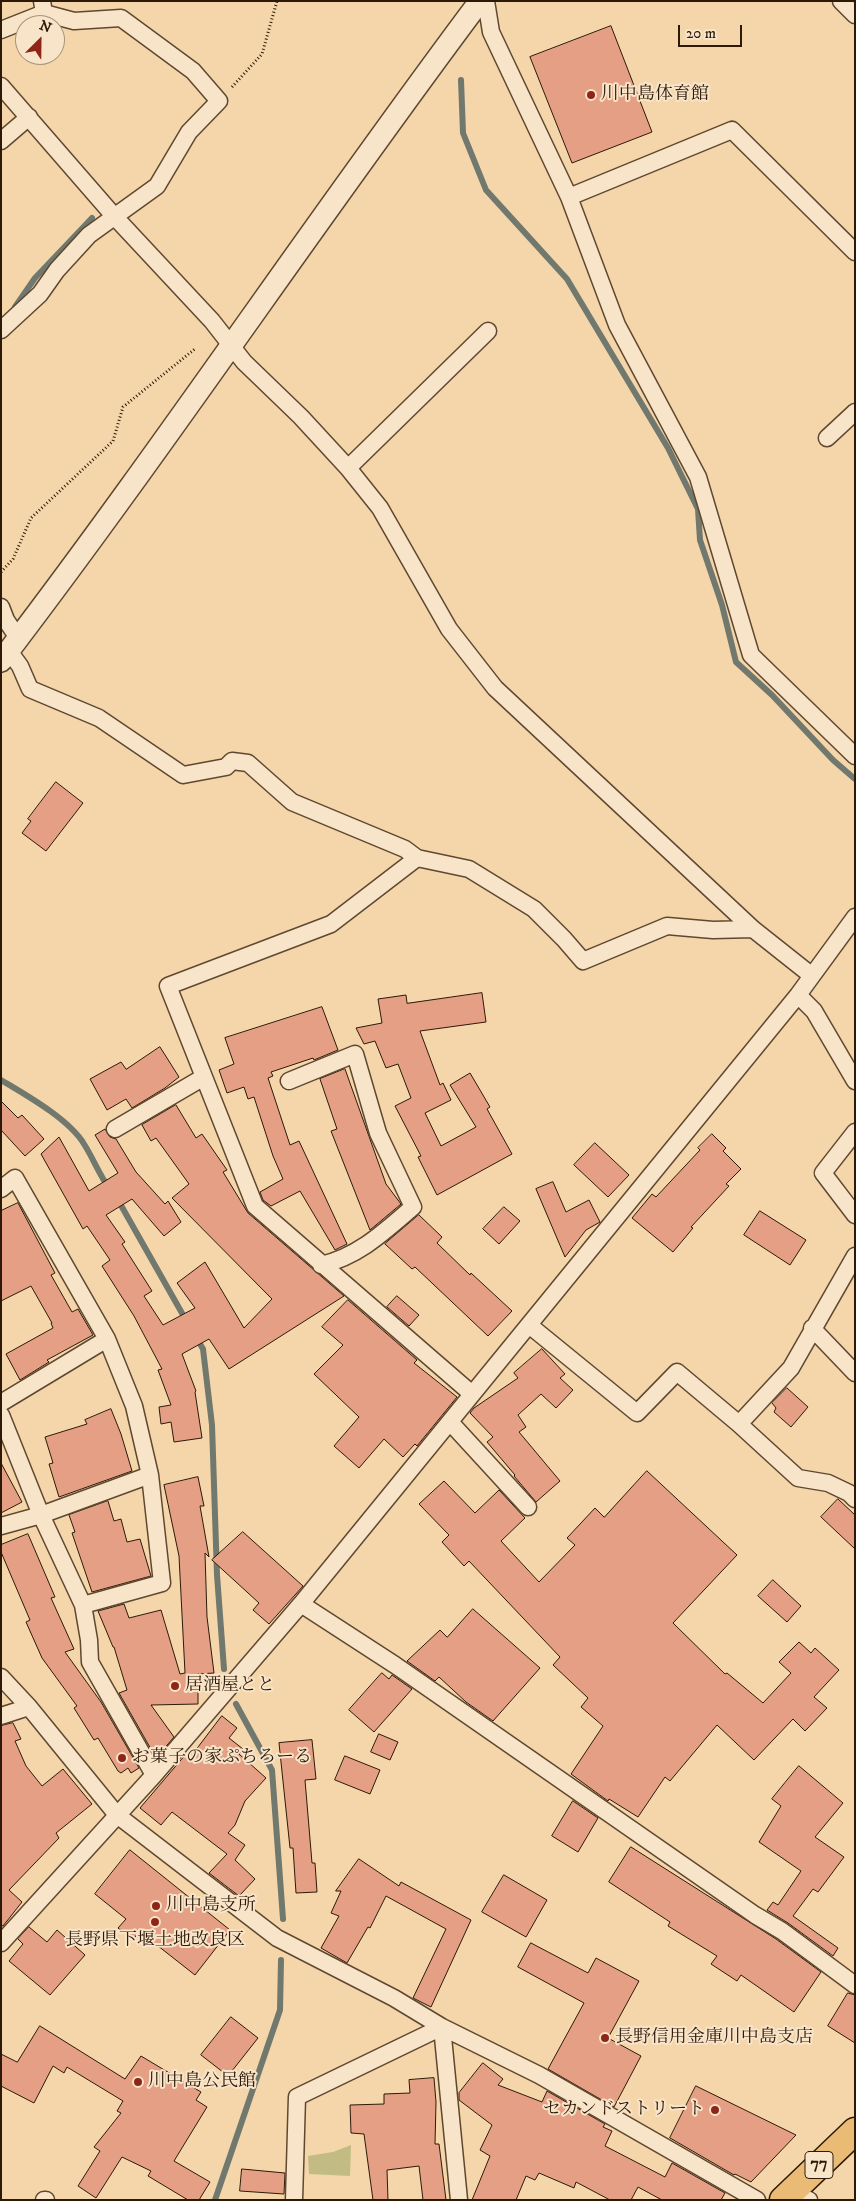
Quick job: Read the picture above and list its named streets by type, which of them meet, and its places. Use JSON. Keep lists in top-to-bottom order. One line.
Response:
{"streets":{"main road":["77"]},"places":["川中島体育館","居酒屋とと","お菓子の家ぷちろーる","川中島支所","長野県下堰土地改良区","長野信用金庫川中島支店","川中島公民館","セカンドストリート"],"scale_bar":"20 m","north":"top right"}
